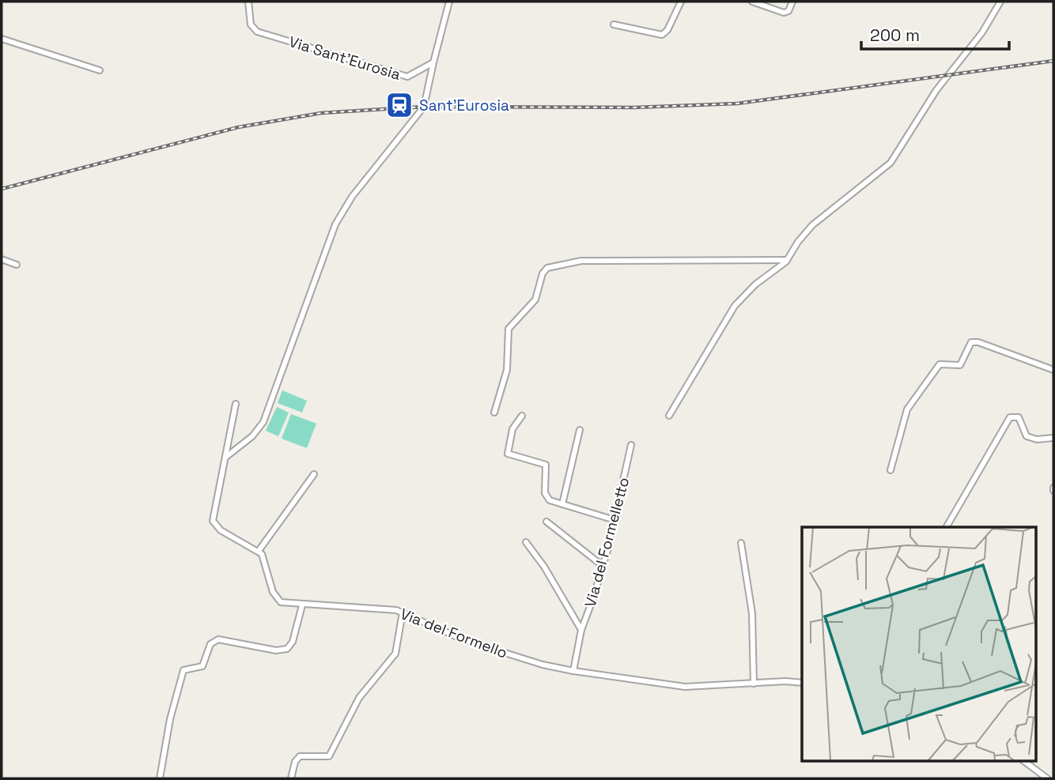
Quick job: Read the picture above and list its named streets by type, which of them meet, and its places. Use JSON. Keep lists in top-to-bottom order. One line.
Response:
{"streets":{"street":["Via Sant'Eurosia","Via del Formelletto","Via del Formello"]},"crossings":[["Via del Formelletto","Via del Formello"]],"places":{"station":["Sant'Eurosia"]},"scale_bar":"200 m"}
